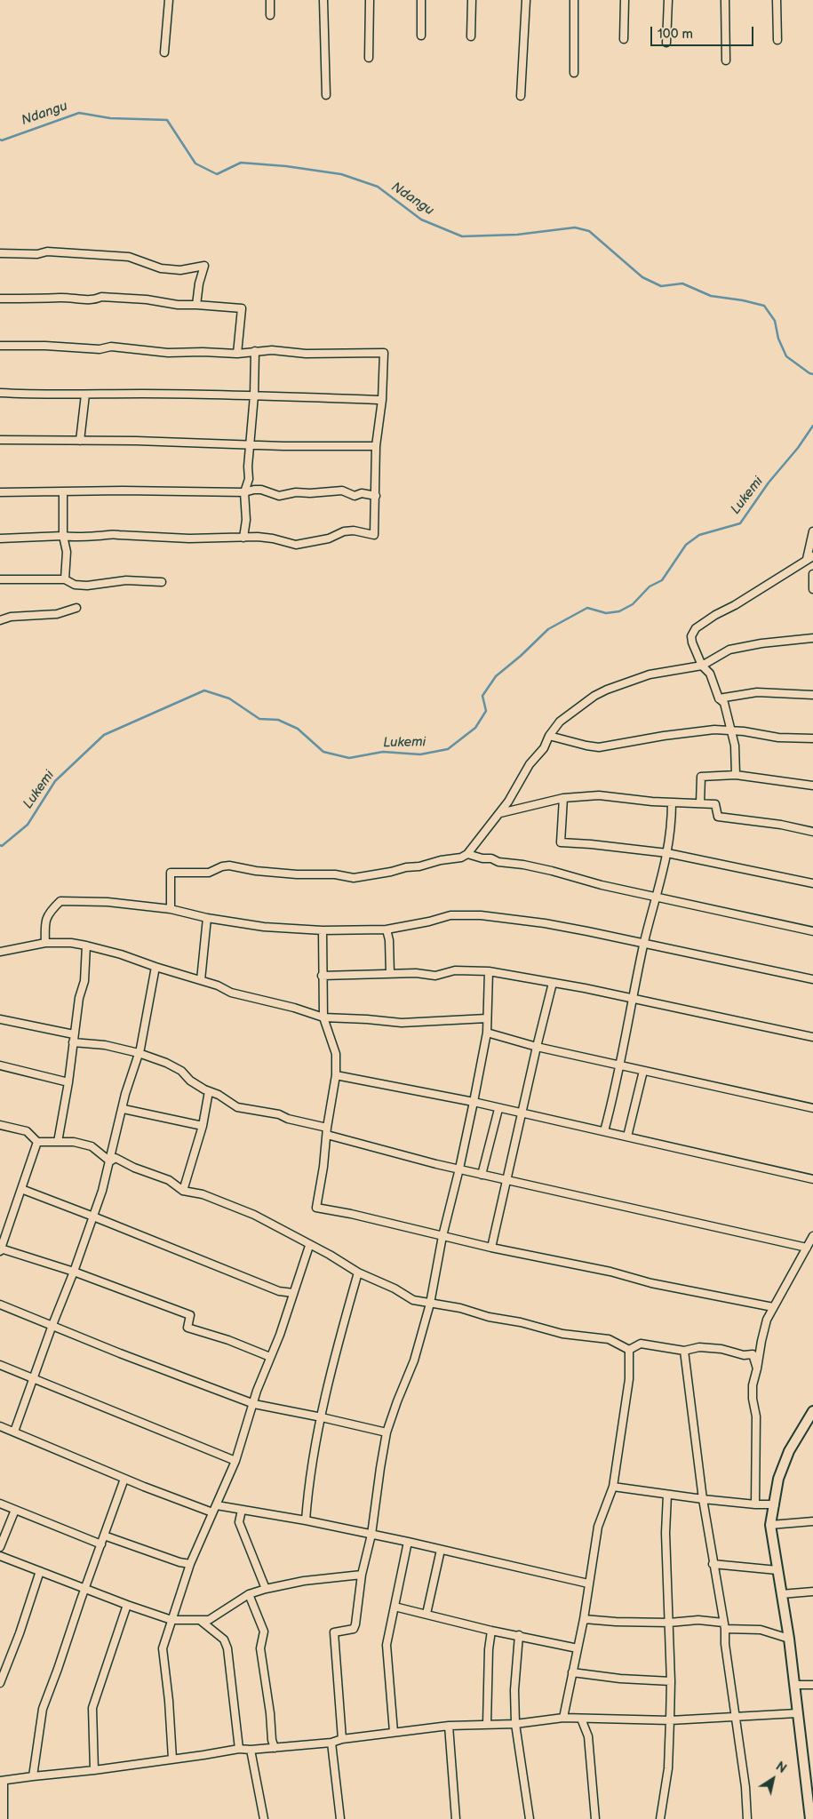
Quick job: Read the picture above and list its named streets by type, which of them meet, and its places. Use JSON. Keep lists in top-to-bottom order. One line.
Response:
{"water":["Ndangu","Lukemi"],"scale_bar":"100 m","north":"top right"}
